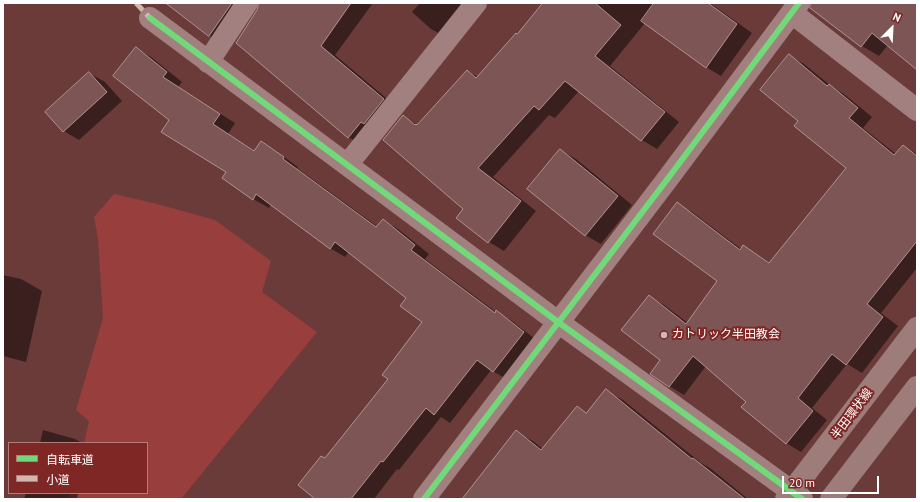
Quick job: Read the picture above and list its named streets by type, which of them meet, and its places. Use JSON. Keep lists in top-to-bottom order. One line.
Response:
{"streets":{"main road":["半田環状線"]},"places":["カトリック半田教会"],"legend":["自転車道","小道"],"scale_bar":"20 m","north":"top right"}
